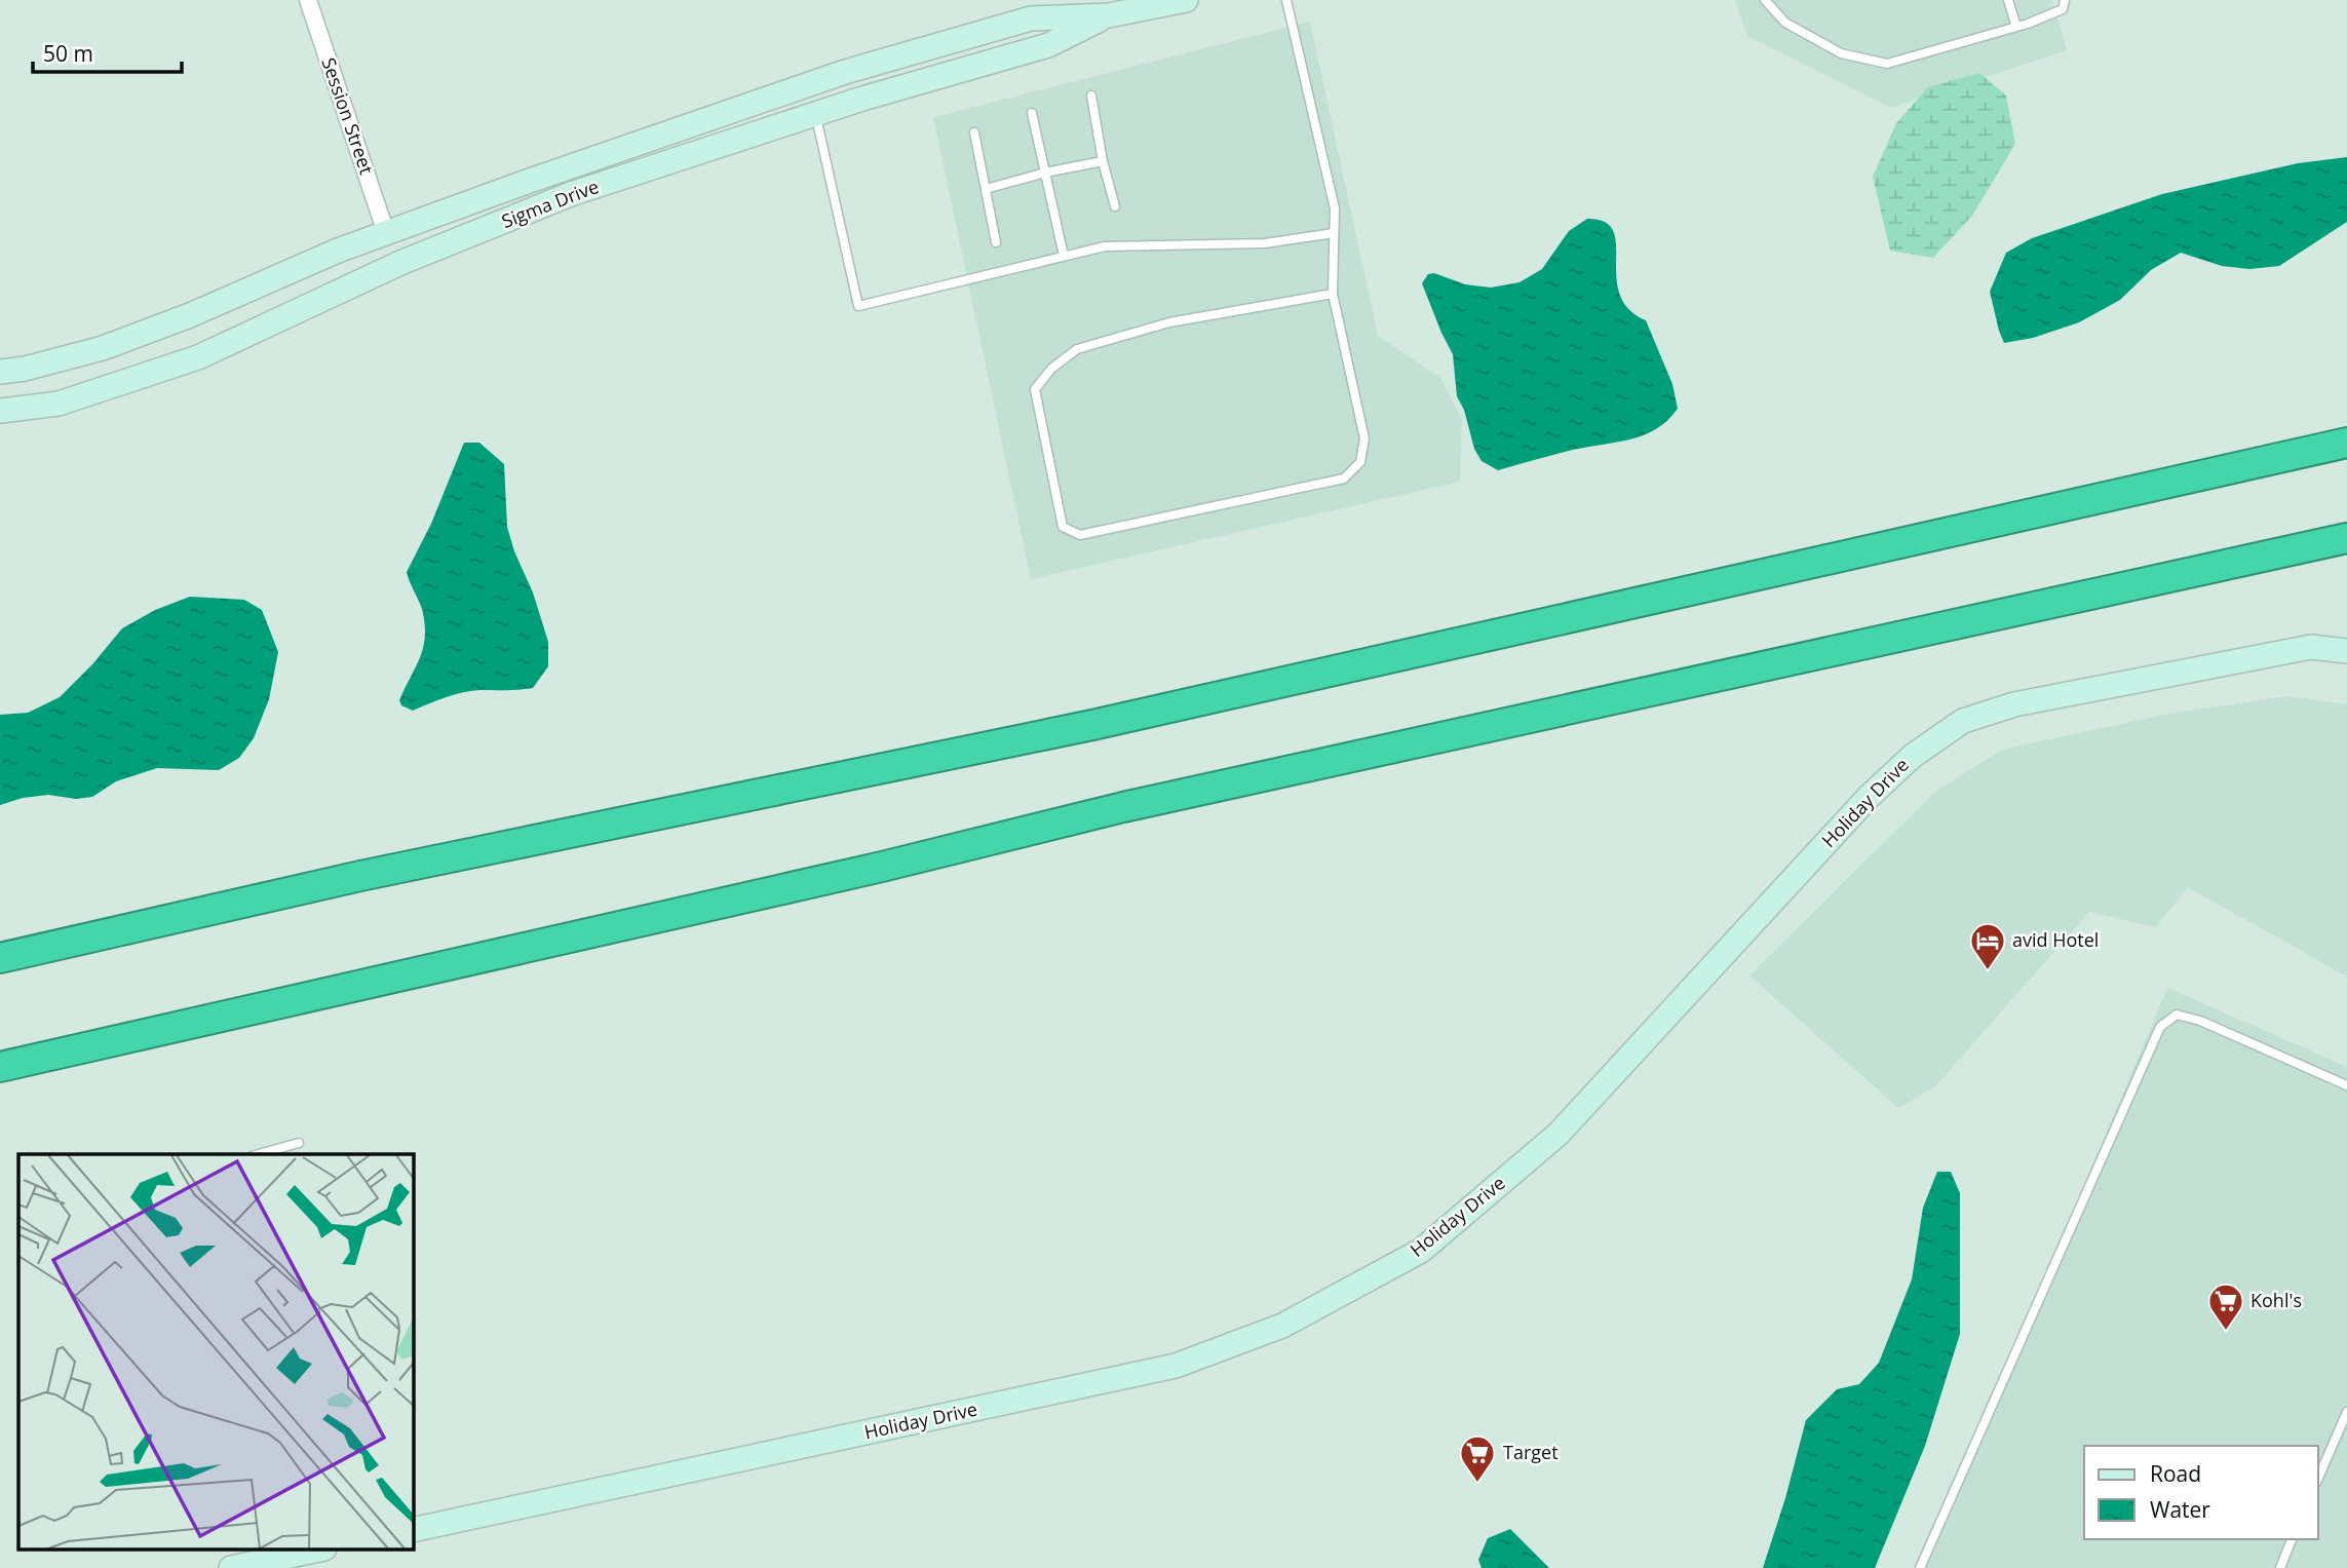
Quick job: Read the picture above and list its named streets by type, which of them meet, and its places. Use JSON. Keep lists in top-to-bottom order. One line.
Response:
{"streets":{"street":["Session Street","Sigma Drive","Holiday Drive"]},"crossings":[["Session Street","Sigma Drive"]],"places":{"hotel":["avid Hotel"],"supermarket":["Kohl's","Target"]},"legend":["Road","Water"],"scale_bar":"50 m"}
